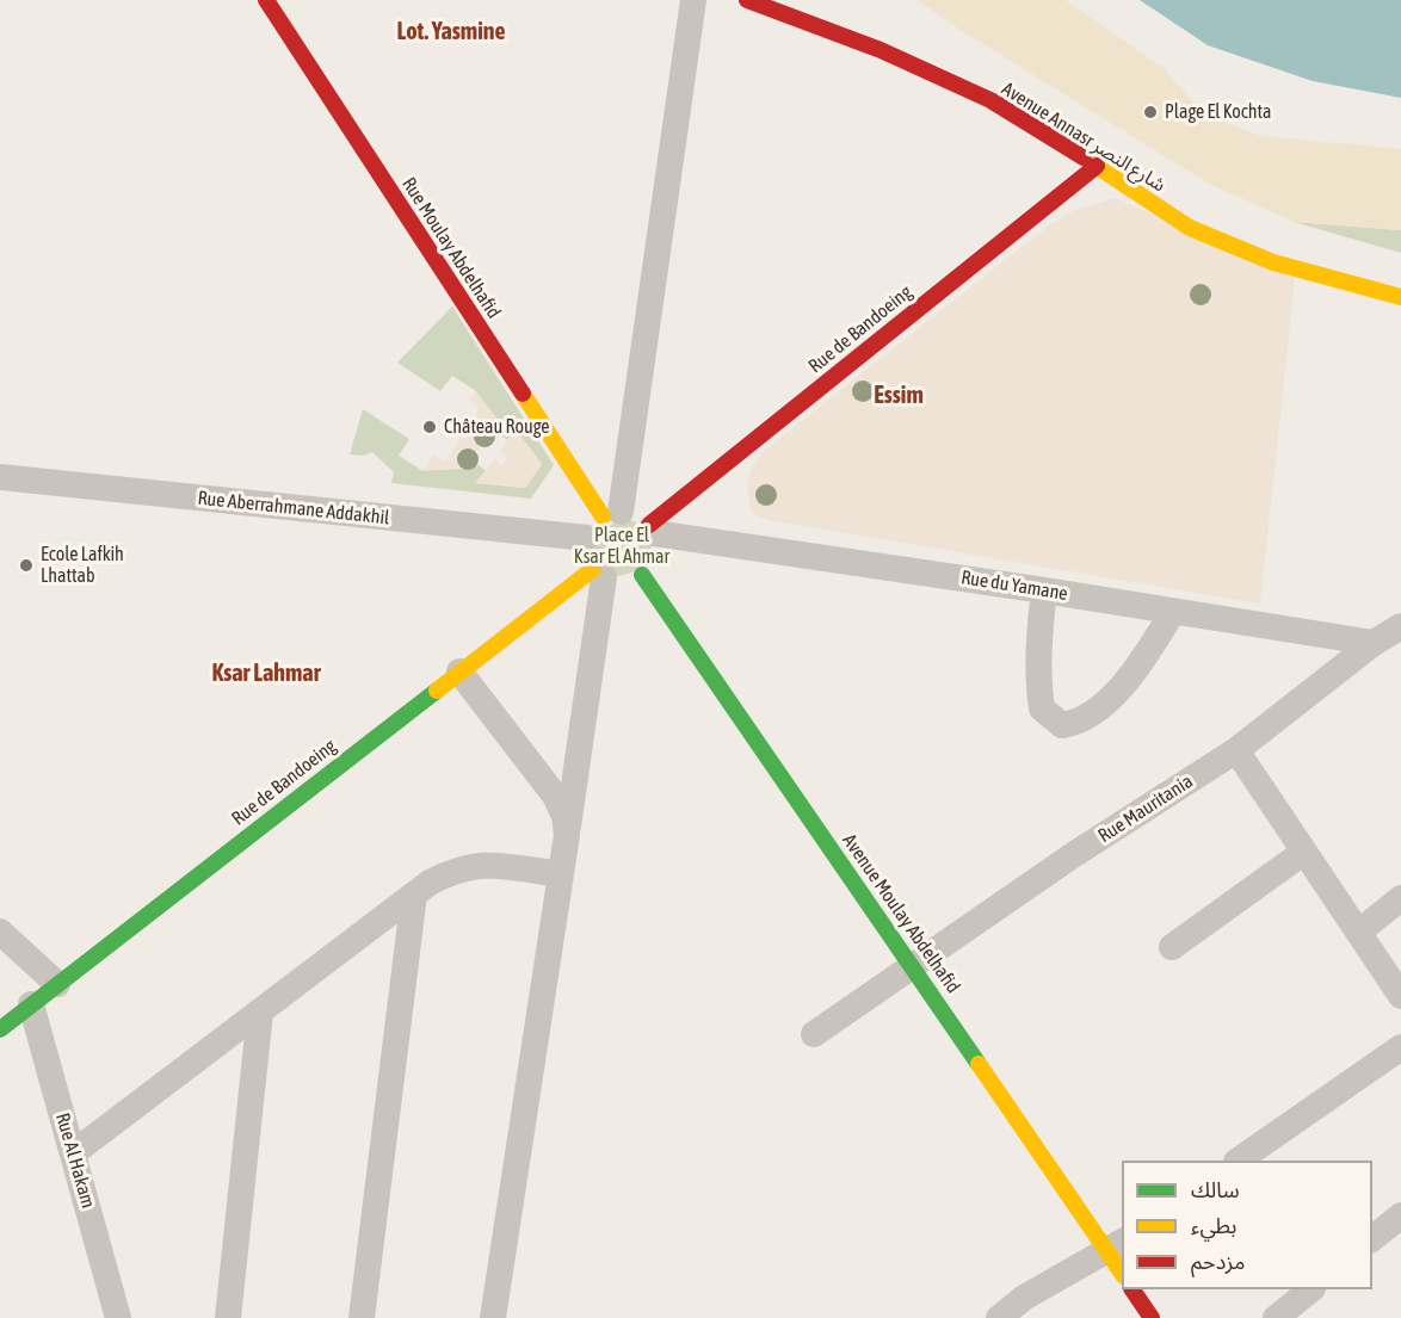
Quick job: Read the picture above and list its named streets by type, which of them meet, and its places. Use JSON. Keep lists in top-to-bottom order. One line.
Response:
{"streets":{"street":["Avenue Annasr شارع النصر","Rue Moulay Abdelhafid","Rue de Bandoeing","Rue Aberrahmane Addakhil","Rue du Yamane","Rue Mauritania","Avenue Moulay Abdelhafid","Rue Al Hakam"]},"crossings":[["Avenue Annasr شارع النصر","Rue de Bandoeing"],["Rue Moulay Abdelhafid","Rue Aberrahmane Addakhil"],["Rue de Bandoeing","Rue du Yamane"],["Rue de Bandoeing","Avenue Moulay Abdelhafid"],["Rue de Bandoeing","Rue Al Hakam"],["Rue du Yamane","Rue Mauritania"],["Rue du Yamane","Avenue Moulay Abdelhafid"],["Rue Mauritania","Avenue Moulay Abdelhafid"]],"districts":["Lot. Yasmine","Essim","Ksar Lahmar"],"parks":["Place El Ksar El Ahmar"],"places":["Plage El Kochta","Château Rouge","Ecole Lafkih Lhattab"],"legend":["سالك","بطيء","مزدحم"]}
